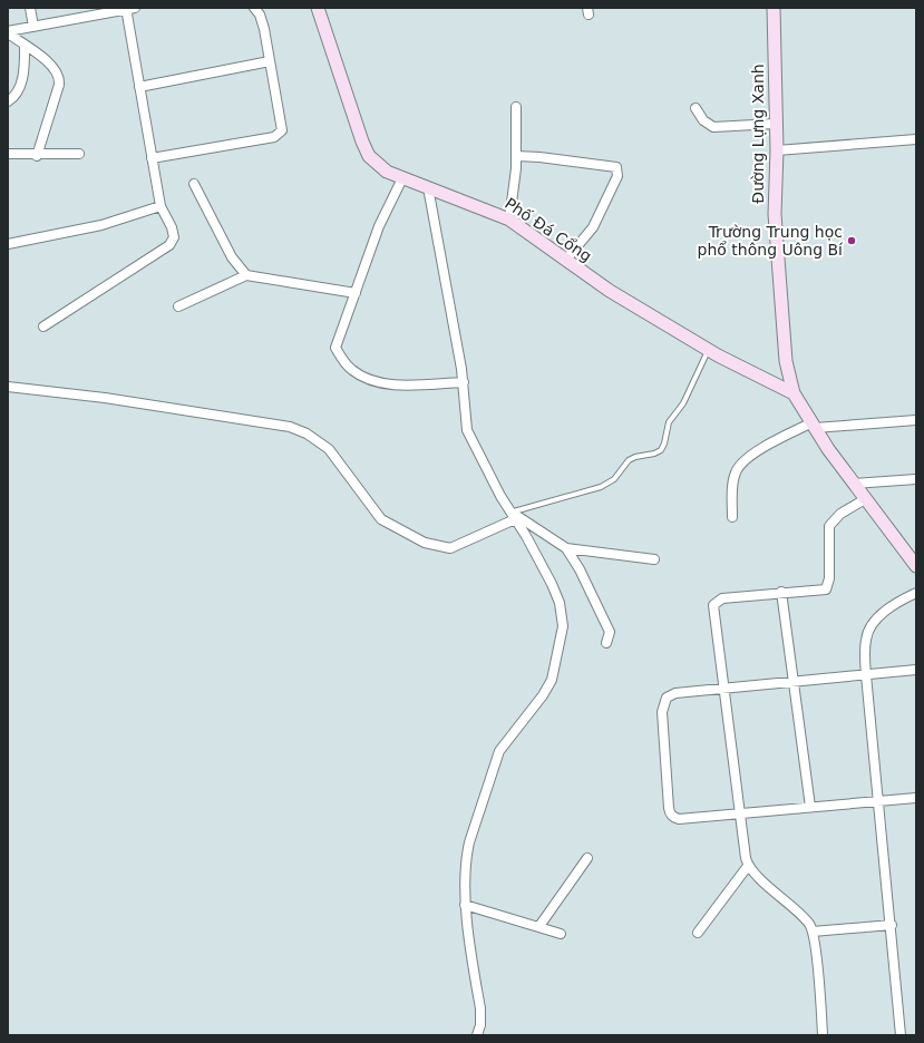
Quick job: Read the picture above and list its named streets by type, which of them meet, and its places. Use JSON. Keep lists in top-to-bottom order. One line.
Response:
{"streets":{"street":["Đường Lựng Xanh","Phố Đá Cổng"]},"crossings":[["Đường Lựng Xanh","Phố Đá Cổng"]],"places":["Trường Trung học phổ thông Uông Bí"]}
